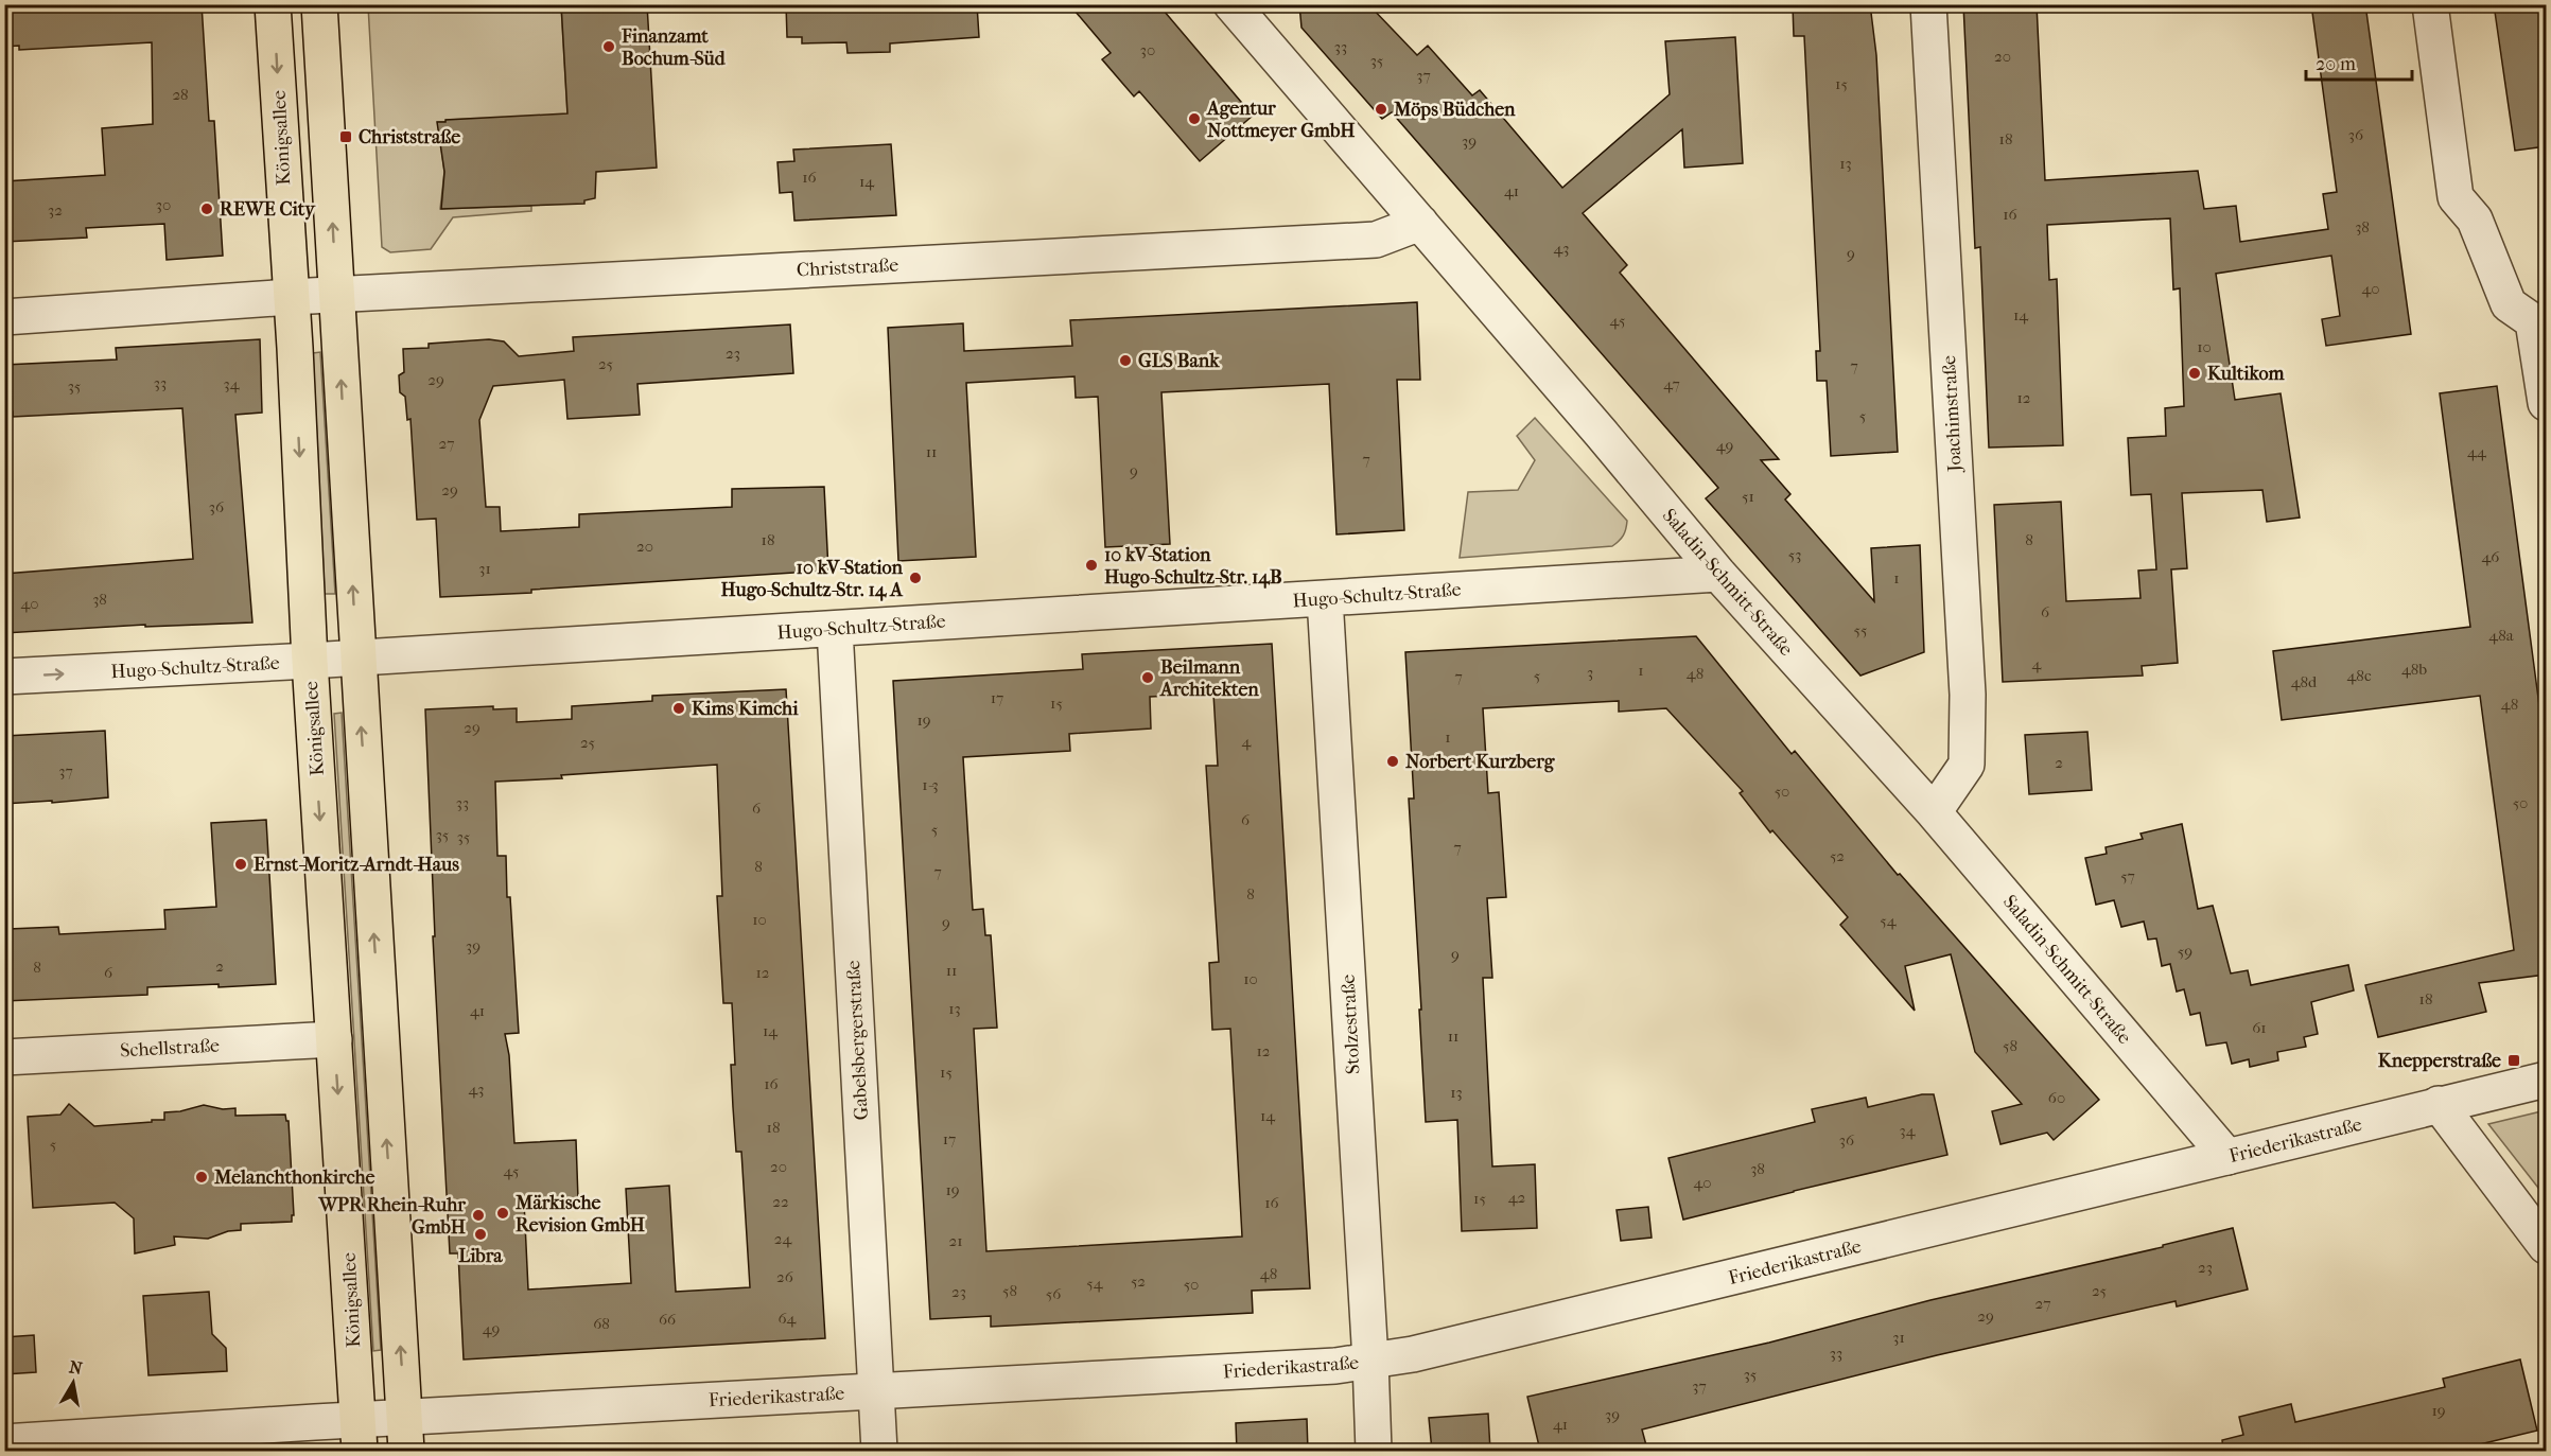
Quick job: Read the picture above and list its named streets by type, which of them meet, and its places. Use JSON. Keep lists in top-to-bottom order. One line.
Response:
{"streets":{"main road":["Königsallee"],"street":["Christstraße","Joachimstraße","Saladin-Schmitt-Straße","Hugo-Schultz-Straße","Stolzestraße","Gabelsbergerstraße","Schellstraße","Friederikastraße"]},"crossings":[["Königsallee","Christstraße"],["Königsallee","Hugo-Schultz-Straße"],["Königsallee","Schellstraße"],["Königsallee","Friederikastraße"],["Christstraße","Saladin-Schmitt-Straße"],["Joachimstraße","Saladin-Schmitt-Straße"],["Saladin-Schmitt-Straße","Hugo-Schultz-Straße"],["Saladin-Schmitt-Straße","Friederikastraße"],["Hugo-Schultz-Straße","Stolzestraße"],["Hugo-Schultz-Straße","Gabelsbergerstraße"],["Stolzestraße","Friederikastraße"],["Gabelsbergerstraße","Friederikastraße"]],"places":{"other":["Finanzamt Bochum-Süd","Möps Büdchen","Agentur Nottmeyer GmbH","REWE City","GLS Bank","Kultikom","10 kV-Station Hugo-Schultz-Str. 14B","10 kV-Station Hugo-Schultz-Str. 14 A","Beilmann Architekten","Kims Kimchi","Norbert Kurzberg","Ernst-Moritz-Arndt-Haus","Melanchthonkirche","Märkische Revision GmbH","WPR Rhein-Ruhr GmbH","Libra"],"transit":["Christstraße","Knepperstraße"]},"house_numbers":["33","30","20","35","37","15","28","36","18","39","13","16","14","41","30","32","16","38","43","9","40","14","45","10","23","25","7","29","33","34","47","35","12","5","27","49","11","44","7","9","29","51","36","18","8","20","53","46","31","1","38","40","6","55","48a","4","48b","1","3","48","5","48c","7","48d","17","15","48","19","29","1","4","25","2","37","1-3","50","33","50","6","6","5","35","35","7","52","8","7","57","8","10","54","9","39","59","9","2","8","11","6","12","10","18","13","41","61","14","11","58","12","15","16","43","13","60","14","18","34","17","36","5","20","38","45","40","19","42","15","22","16","24","21","23","48","26","52","54","50","58","25","23","56","27","29","64","66","68","49","31","33","35","37","19","39","41"],"scale_bar":"20 m","north":"top"}
